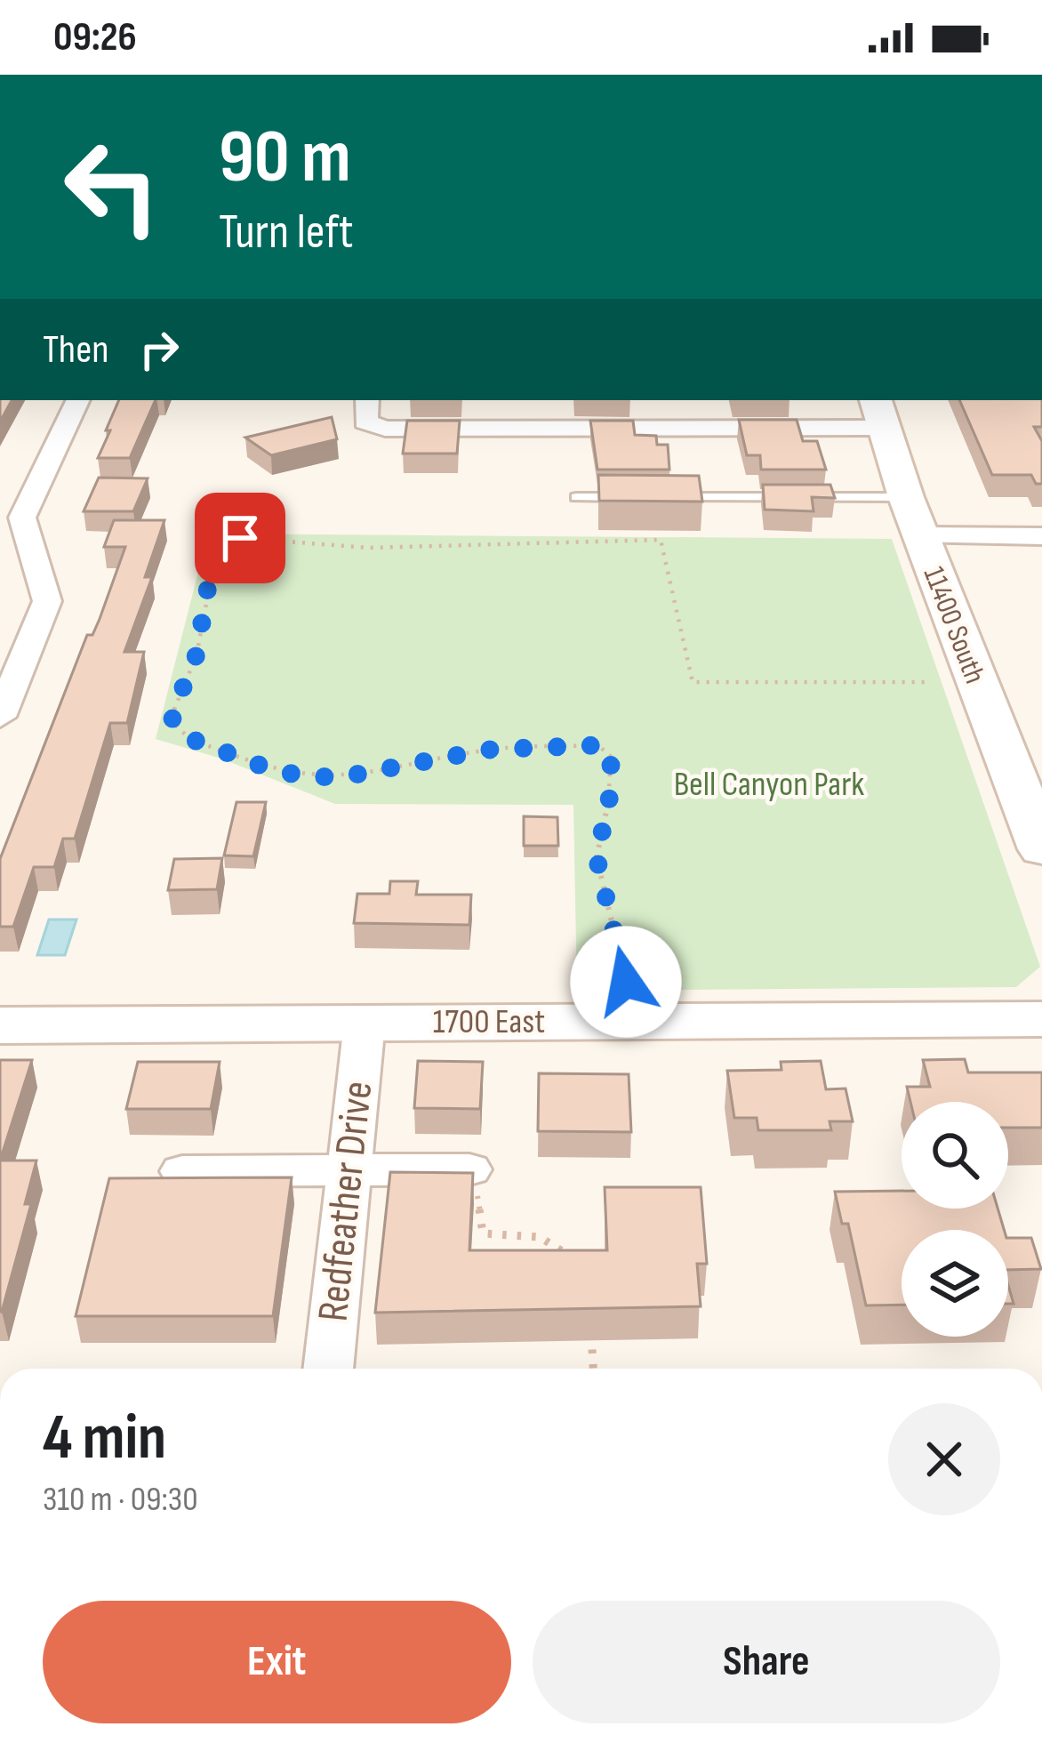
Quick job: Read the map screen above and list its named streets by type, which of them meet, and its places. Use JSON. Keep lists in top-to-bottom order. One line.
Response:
{"streets":{"street":["11400 South","1700 East","Redfeather Drive"]},"crossings":[["1700 East","Redfeather Drive"]],"parks":["Bell Canyon Park"],"page":{"status":"09:26","turn":["90 m","Turn left"],"then":"Then","heading":["4 min","310 m · 09:30"],"buttons":["Exit","Share"]}}
